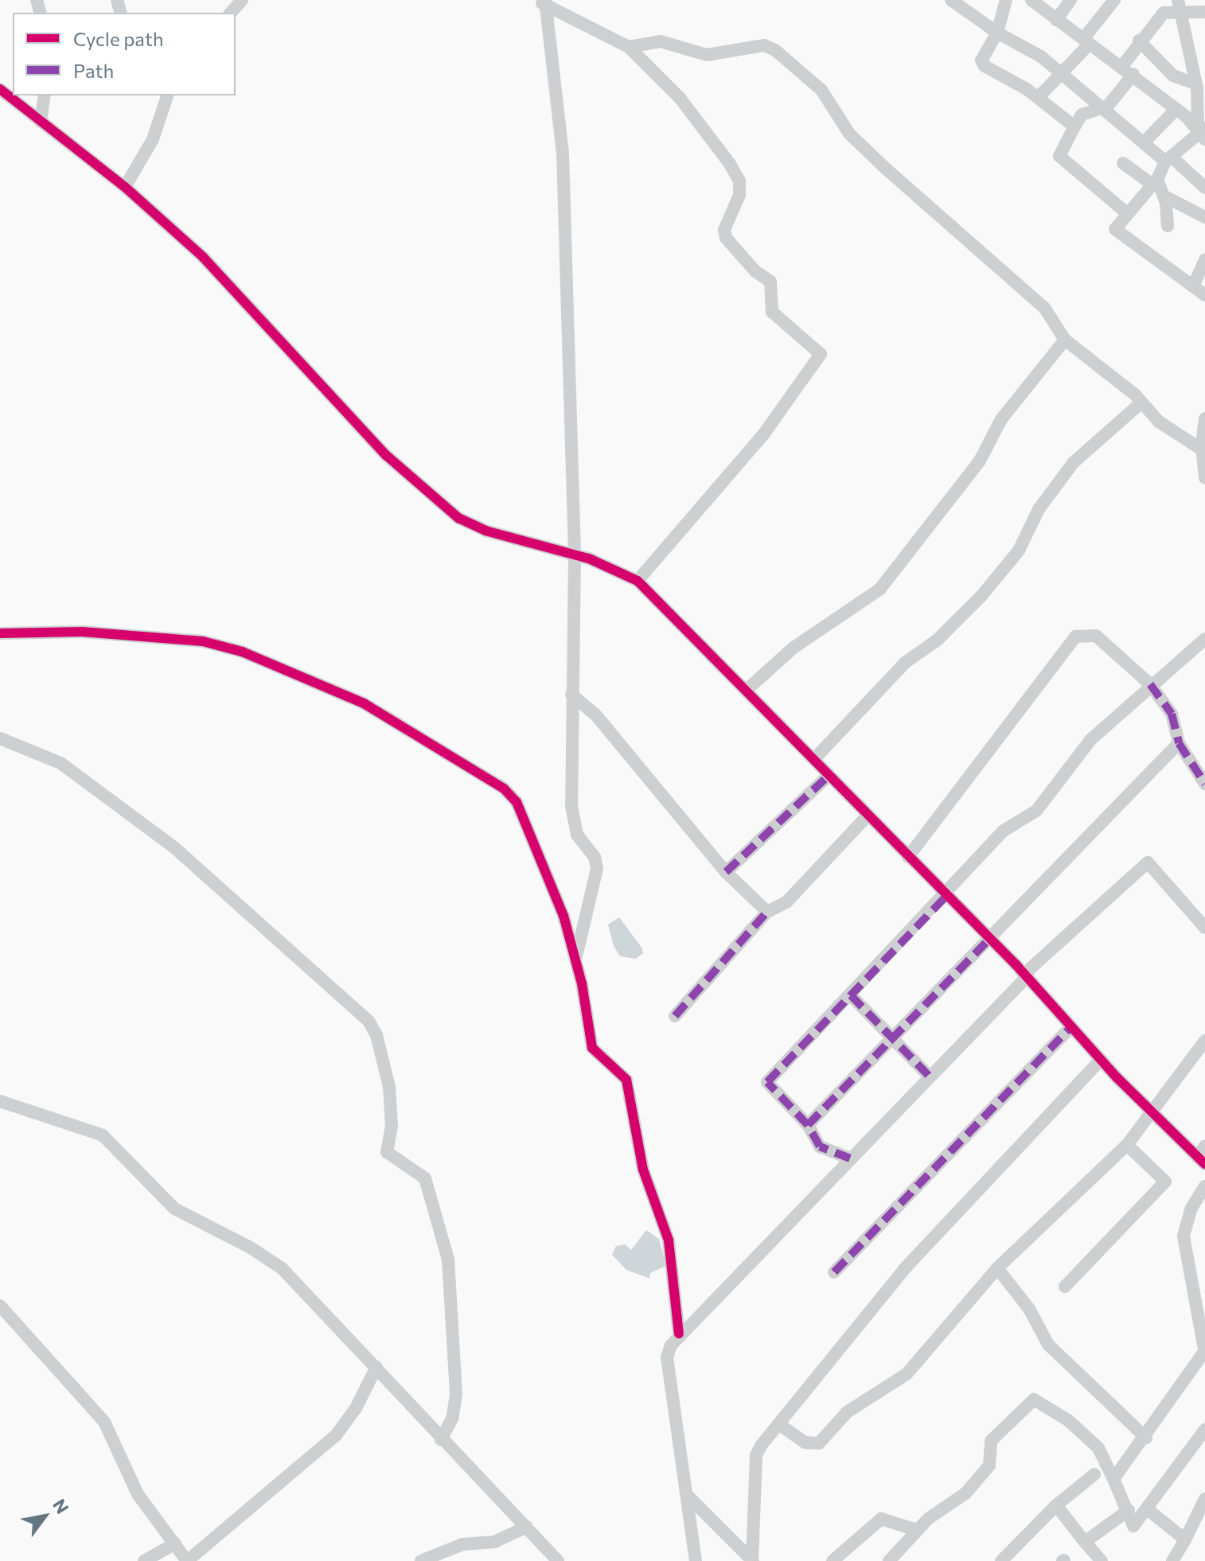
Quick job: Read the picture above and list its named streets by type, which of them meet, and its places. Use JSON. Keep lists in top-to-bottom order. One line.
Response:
{"legend":["Cycle path","Path"],"north":"top right"}
